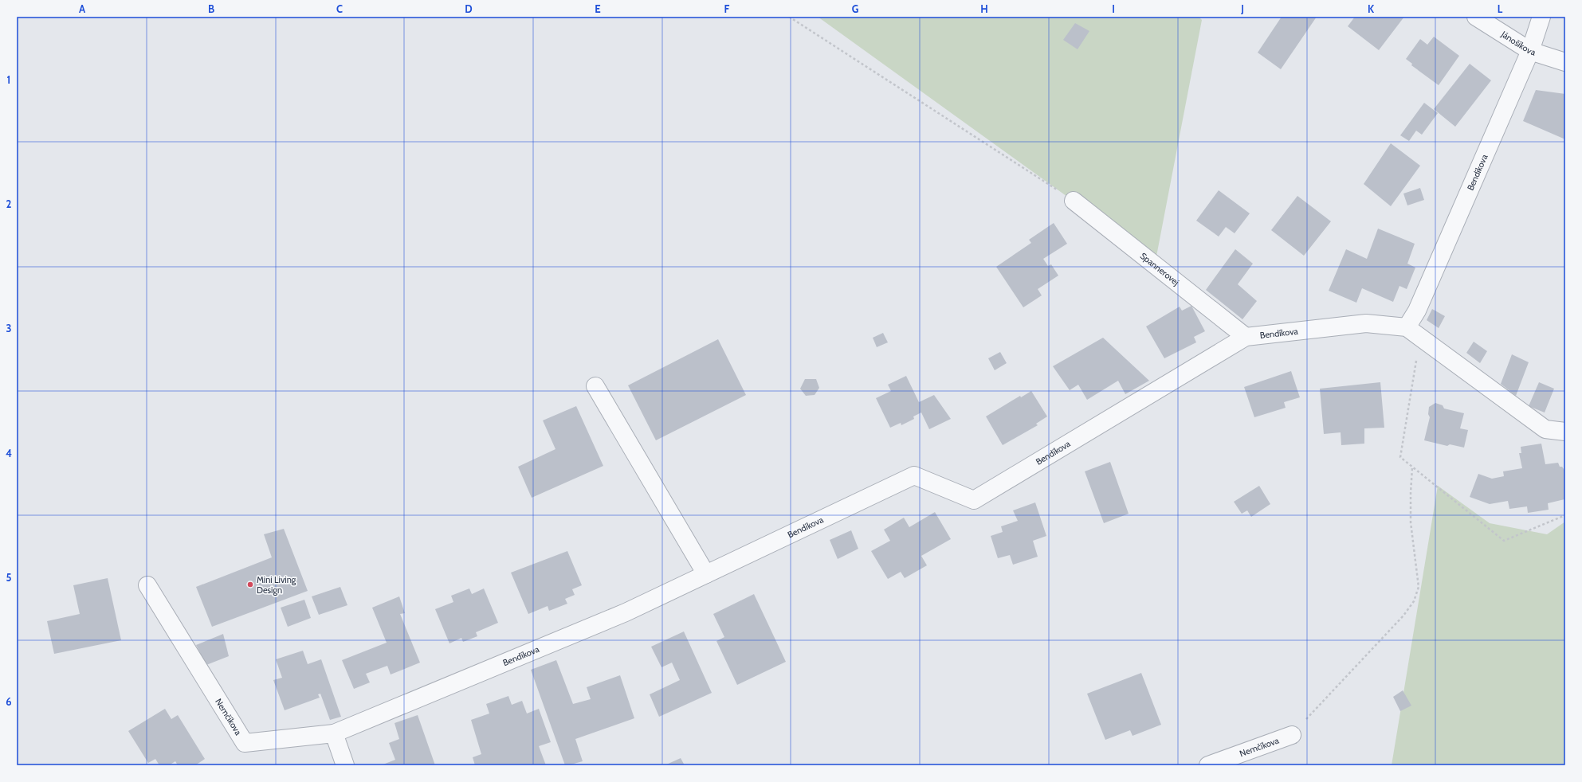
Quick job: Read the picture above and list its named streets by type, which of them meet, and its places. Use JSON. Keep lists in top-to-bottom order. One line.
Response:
{"streets":{"street":["Jánošíkova","Bendíkova","Spannerovej","Nemčíkova"]},"crossings":[["Jánošíkova","Bendíkova"],["Bendíkova","Spannerovej"],["Bendíkova","Nemčíkova"]],"places":["Mini Living Design"],"grid":{"columns":["A","B","C","D","E","F","G","H","I","J","K","L"],"rows":["1","2","3","4","5","6"]}}
